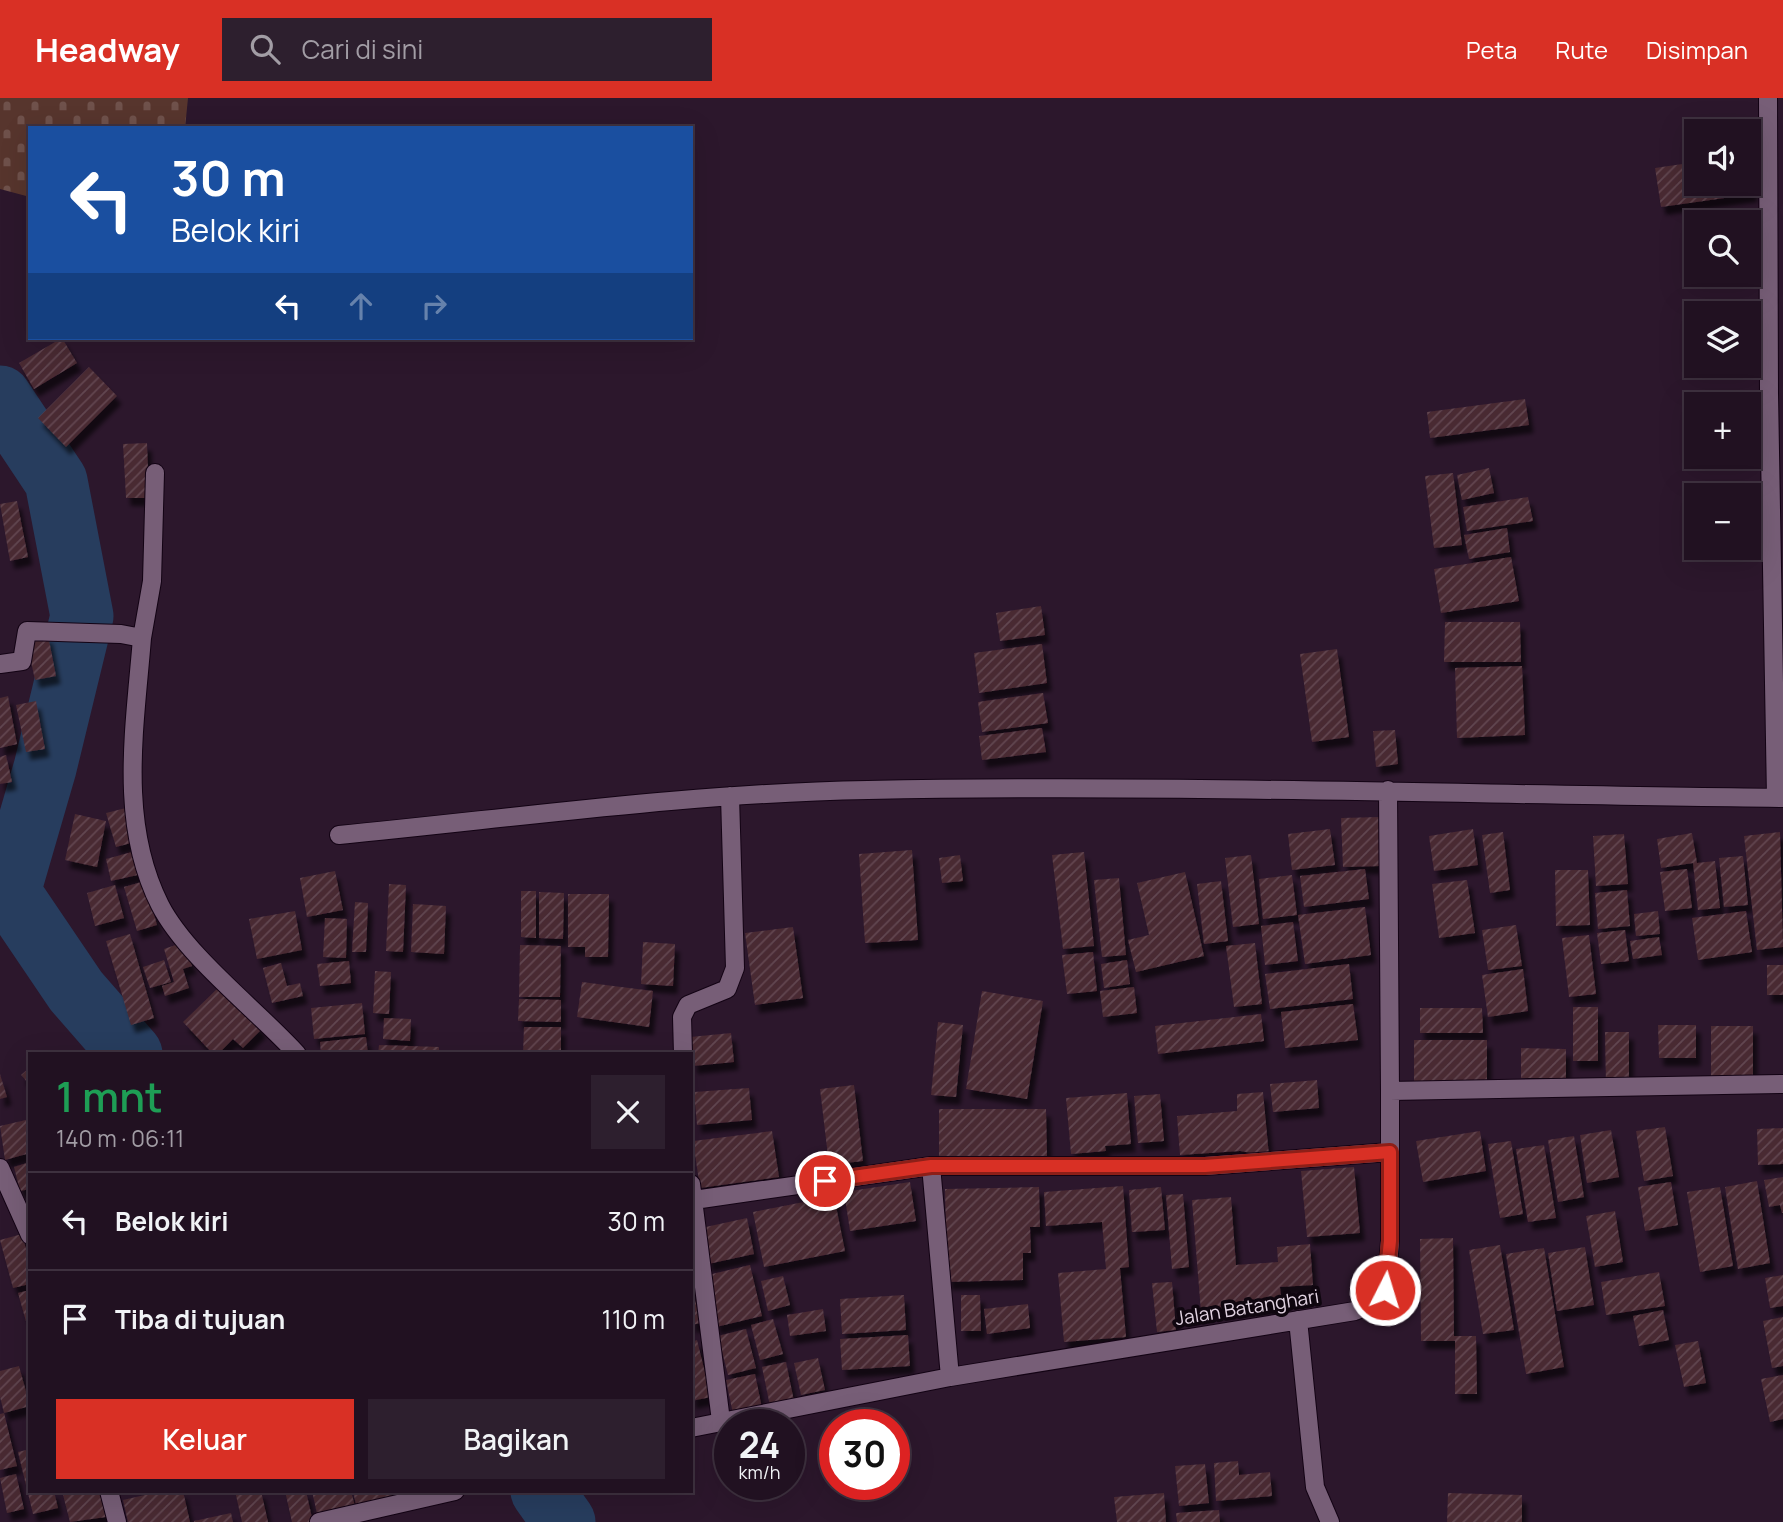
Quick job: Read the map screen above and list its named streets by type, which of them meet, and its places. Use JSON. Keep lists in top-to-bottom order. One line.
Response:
{"streets":{"street":["Jalan Batanghari"]},"page":{"header":"Headway","search":"Cari di sini","nav":["Peta","Rute","Disimpan"],"map_buttons":["+","−"],"turn":["30 m","Belok kiri"],"heading":["1 mnt","140 m · 06:11"],"list":[{"name":"Belok kiri","value":"30 m"},{"name":"Tiba di tujuan","value":"110 m"}],"buttons":["Keluar","Bagikan"],"speed":"24 km/h","limit":"30"}}
